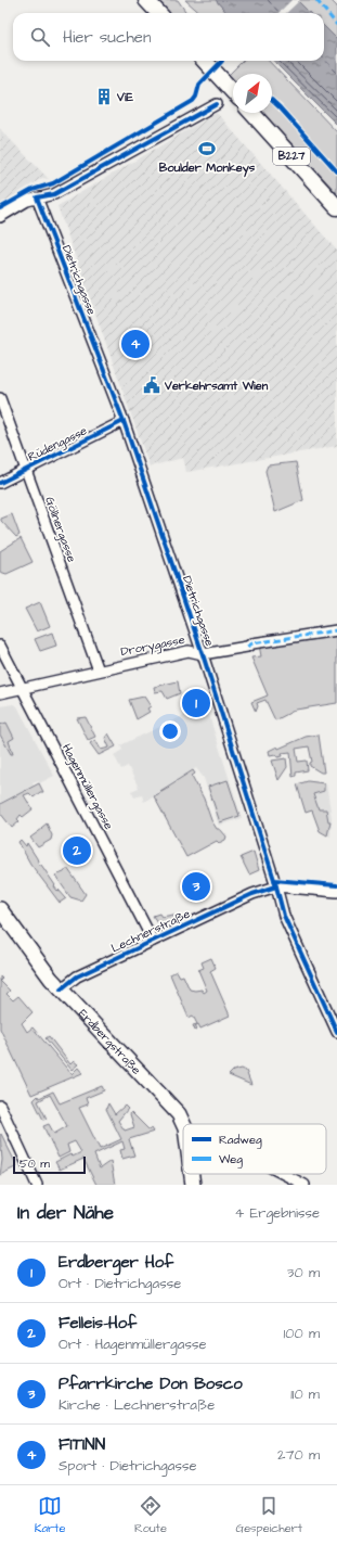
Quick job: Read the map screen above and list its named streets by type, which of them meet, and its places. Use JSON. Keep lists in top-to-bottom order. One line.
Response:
{"streets":{"main road":["B227"],"street":["Dietrichgasse","Rüdengasse","Göllnergasse","Drorygasse","Hagenmüllergasse","Lechnerstraße","Erdbergstraße"]},"crossings":[["Dietrichgasse","Rüdengasse"],["Dietrichgasse","Drorygasse"],["Dietrichgasse","Lechnerstraße"],["Rüdengasse","Göllnergasse"],["Göllnergasse","Drorygasse"],["Drorygasse","Hagenmüllergasse"],["Hagenmüllergasse","Lechnerstraße"],["Lechnerstraße","Erdbergstraße"]],"places":{"building":["ViE"],"sports":["Boulder Monkeys"],"public building":["Verkehrsamt Wien"]},"legend":["Radweg","Weg"],"scale_bar":"50 m","north":"top right","page":{"search":"Hier suchen","pins":["4","1","2","3"],"scale":"50 m","heading":["In der Nähe","4 Ergebnisse"],"list":[{"mark":"1","name":"Erdberger Hof","note":"Ort · Dietrichgasse","value":"30 m"},{"mark":"2","name":"Felleis-Hof","note":"Ort · Hagenmüllergasse","value":"100 m"},{"mark":"3","name":"Pfarrkirche Don Bosco","note":"Kirche · Lechnerstraße","value":"110 m"},{"mark":"4","name":"FITINN","note":"Sport · Dietrichgasse","value":"270 m"}],"nav":["Karte","Route","Gespeichert"]}}
